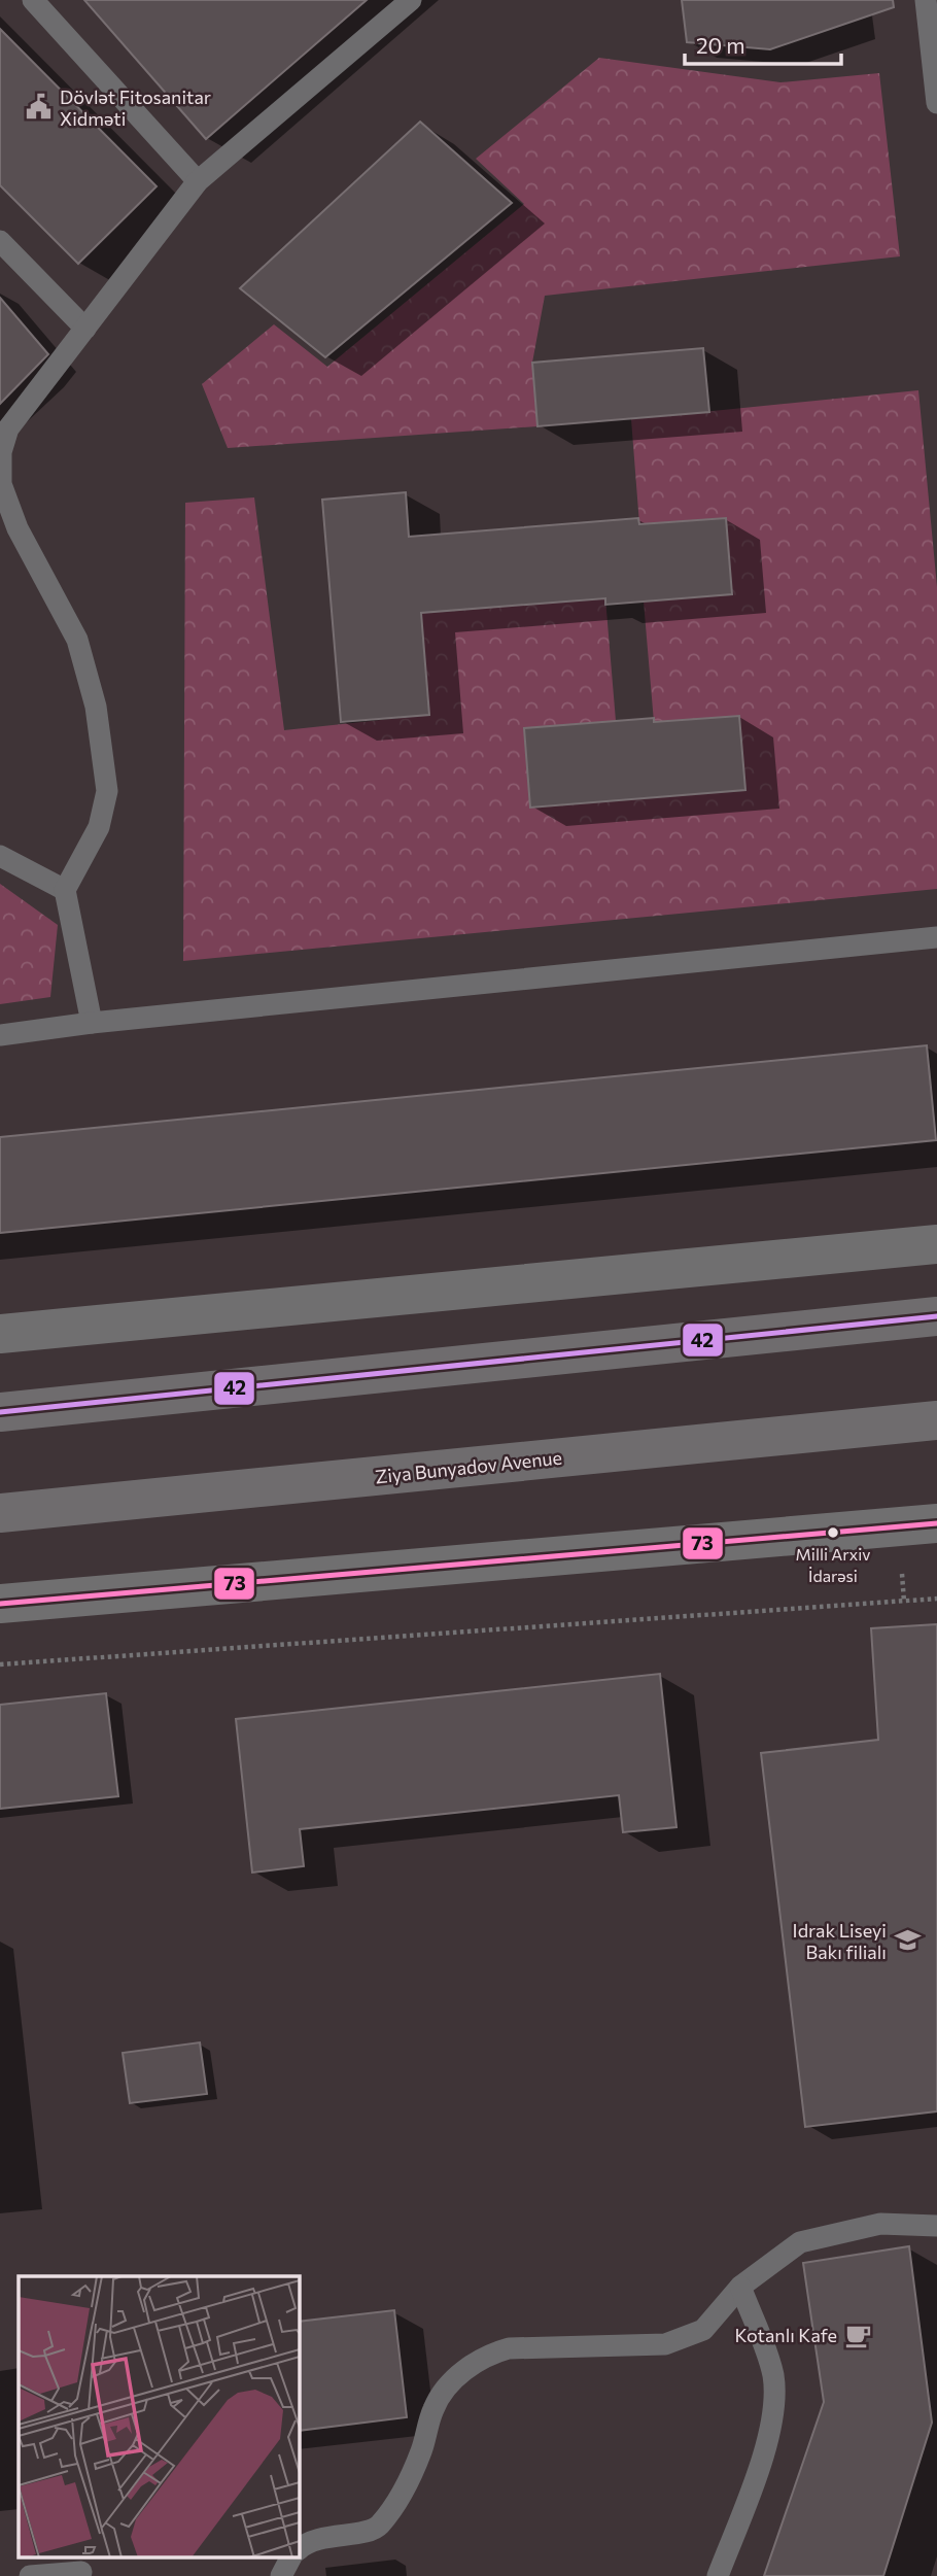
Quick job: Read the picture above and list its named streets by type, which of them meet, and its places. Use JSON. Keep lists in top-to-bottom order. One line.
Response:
{"streets":{"main road":["Ziya Bunyadov Avenue"]},"places":{"public building":["Dövlət Fitosanitar Xidməti"],"other":["Milli Arxiv İdarəsi"],"school or university":["Idrak Liseyi Bakı filialı"],"cafe":["Kotanlı Kafe"]},"lines":["transit line 42","transit line 73"],"scale_bar":"20 m"}
